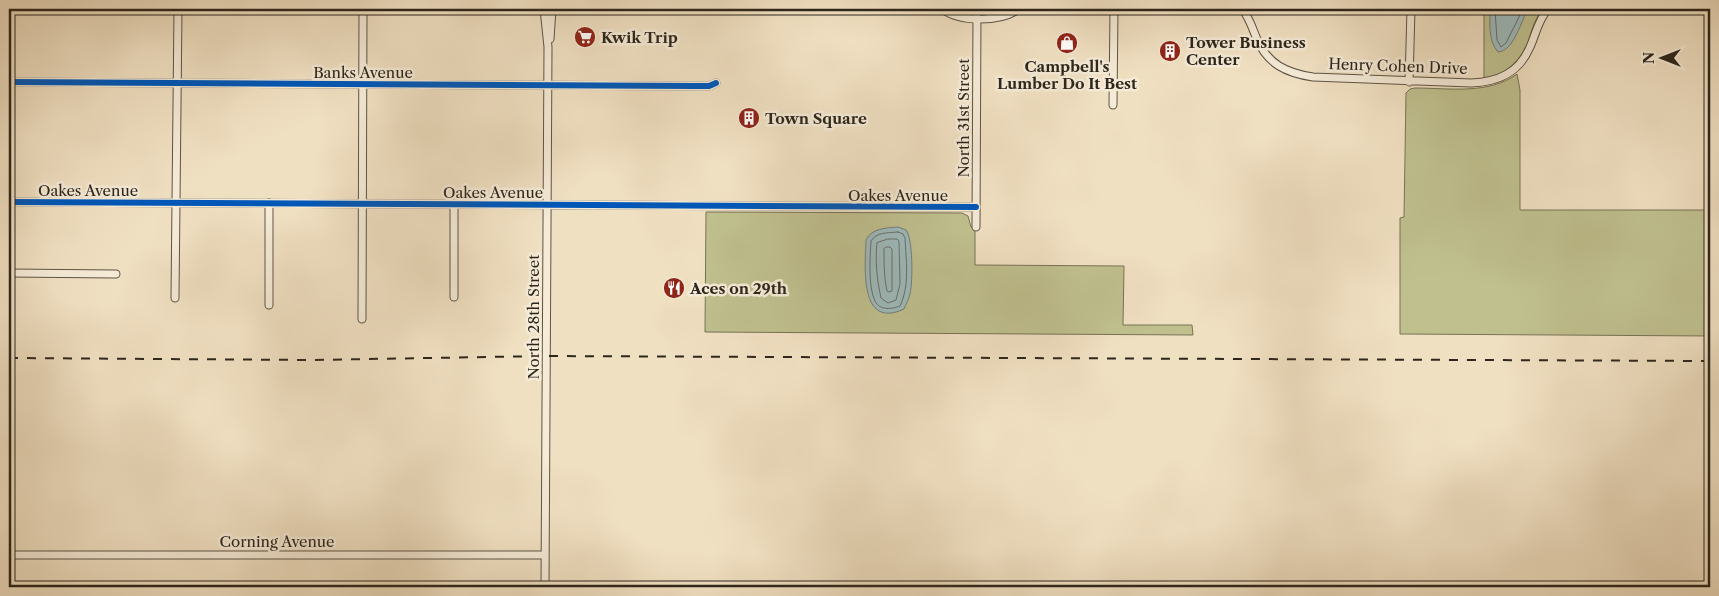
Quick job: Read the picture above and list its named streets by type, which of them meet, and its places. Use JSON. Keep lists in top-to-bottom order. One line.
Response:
{"streets":{"street":["Henry Cohen Drive","Banks Avenue","North 31st Street","Oakes Avenue","North 28th Street","Corning Avenue"]},"crossings":[["Banks Avenue","North 28th Street"],["North 31st Street","Oakes Avenue"],["Oakes Avenue","North 28th Street"],["North 28th Street","Corning Avenue"]],"places":{"supermarket":["Kwik Trip"],"shop":["Campbell's Lumber Do It Best"],"building":["Tower Business Center","Town Square"],"restaurant":["Aces on 29th"]},"north":"left"}
